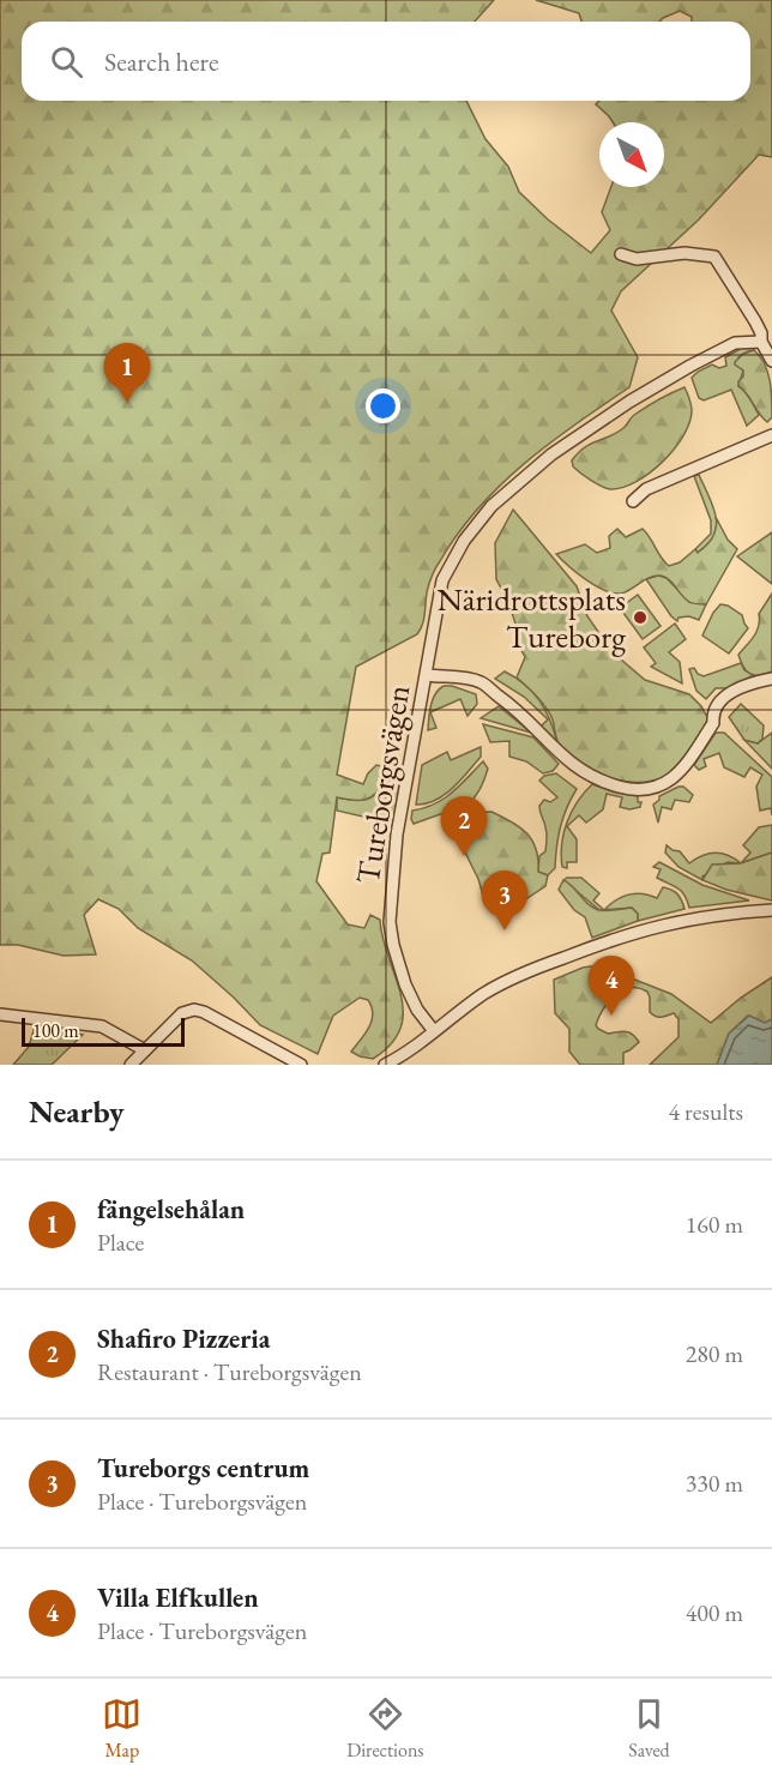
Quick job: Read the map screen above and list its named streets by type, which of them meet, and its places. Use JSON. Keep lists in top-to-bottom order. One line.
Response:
{"streets":{"street":["Tureborgsvägen"]},"places":["Näridrottsplats Tureborg"],"scale_bar":"100 m","north":"bottom right","page":{"search":"Search here","pins":["1","2","3","4"],"scale":"100 m","heading":["Nearby","4 results"],"list":[{"mark":"1","name":"fängelsehålan","note":"Place","value":"160 m"},{"mark":"2","name":"Shafiro Pizzeria","note":"Restaurant · Tureborgsvägen","value":"280 m"},{"mark":"3","name":"Tureborgs centrum","note":"Place · Tureborgsvägen","value":"330 m"},{"mark":"4","name":"Villa Elfkullen","note":"Place · Tureborgsvägen","value":"400 m"}],"nav":["Map","Directions","Saved"]}}
